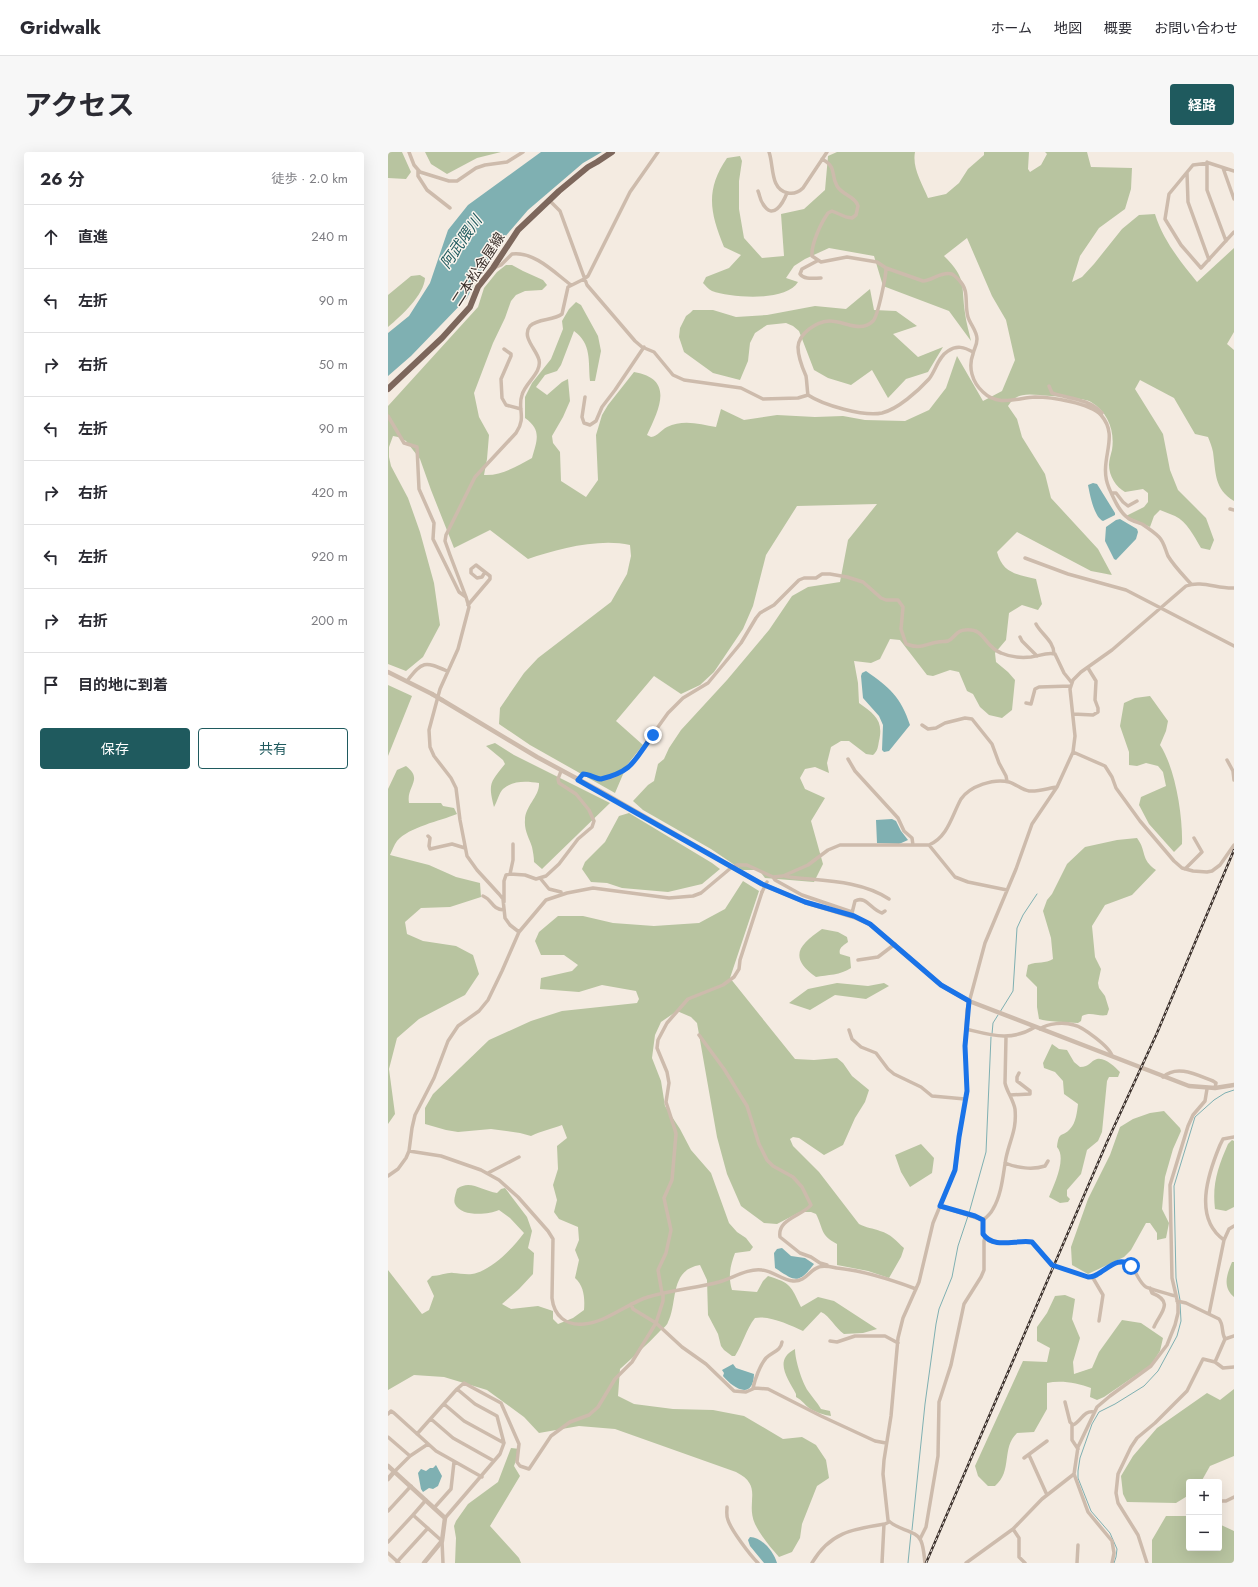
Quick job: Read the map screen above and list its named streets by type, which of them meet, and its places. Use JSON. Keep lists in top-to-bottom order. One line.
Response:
{"streets":{"main road":["二本松金屋線"]},"water":["阿武隈川"],"page":{"header":"Gridwalk","nav":["ホーム","地図","概要","お問い合わせ"],"title":"アクセス","buttons":["経路",["保存","共有"]],"heading":["26 分","徒歩 · 2.0 km"],"list":[["直進","240 m"],["左折","90 m"],["右折","50 m"],["左折","90 m"],["右折","420 m"],["左折","920 m"],["右折","200 m"],"目的地に到着"],"map_buttons":["+","−"]}}
